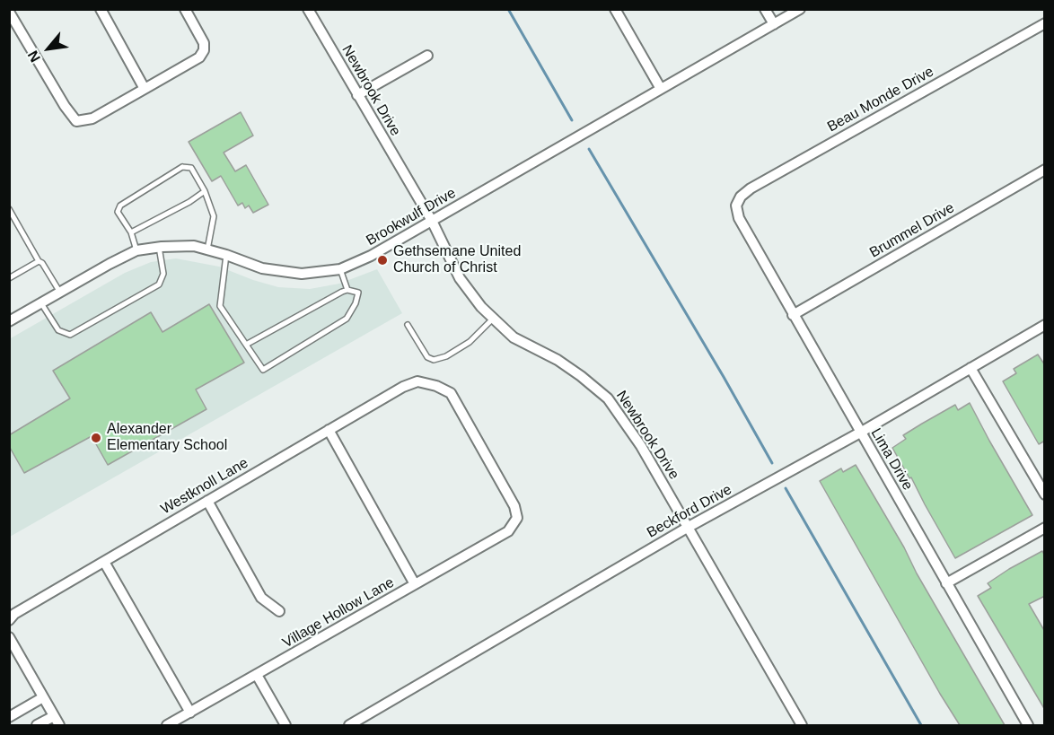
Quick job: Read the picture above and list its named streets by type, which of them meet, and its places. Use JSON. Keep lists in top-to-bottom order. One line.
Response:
{"streets":{"street":["Newbrook Drive","Beau Monde Drive","Brookwulf Drive","Brummel Drive","Lima Drive","Westknoll Lane","Beckford Drive","Village Hollow Lane"]},"crossings":[["Newbrook Drive","Brookwulf Drive"],["Newbrook Drive","Beckford Drive"],["Beau Monde Drive","Lima Drive"],["Brummel Drive","Lima Drive"],["Lima Drive","Beckford Drive"],["Westknoll Lane","Village Hollow Lane"]],"places":["Gethsemane United Church of Christ","Alexander Elementary School"],"north":"bottom left"}
